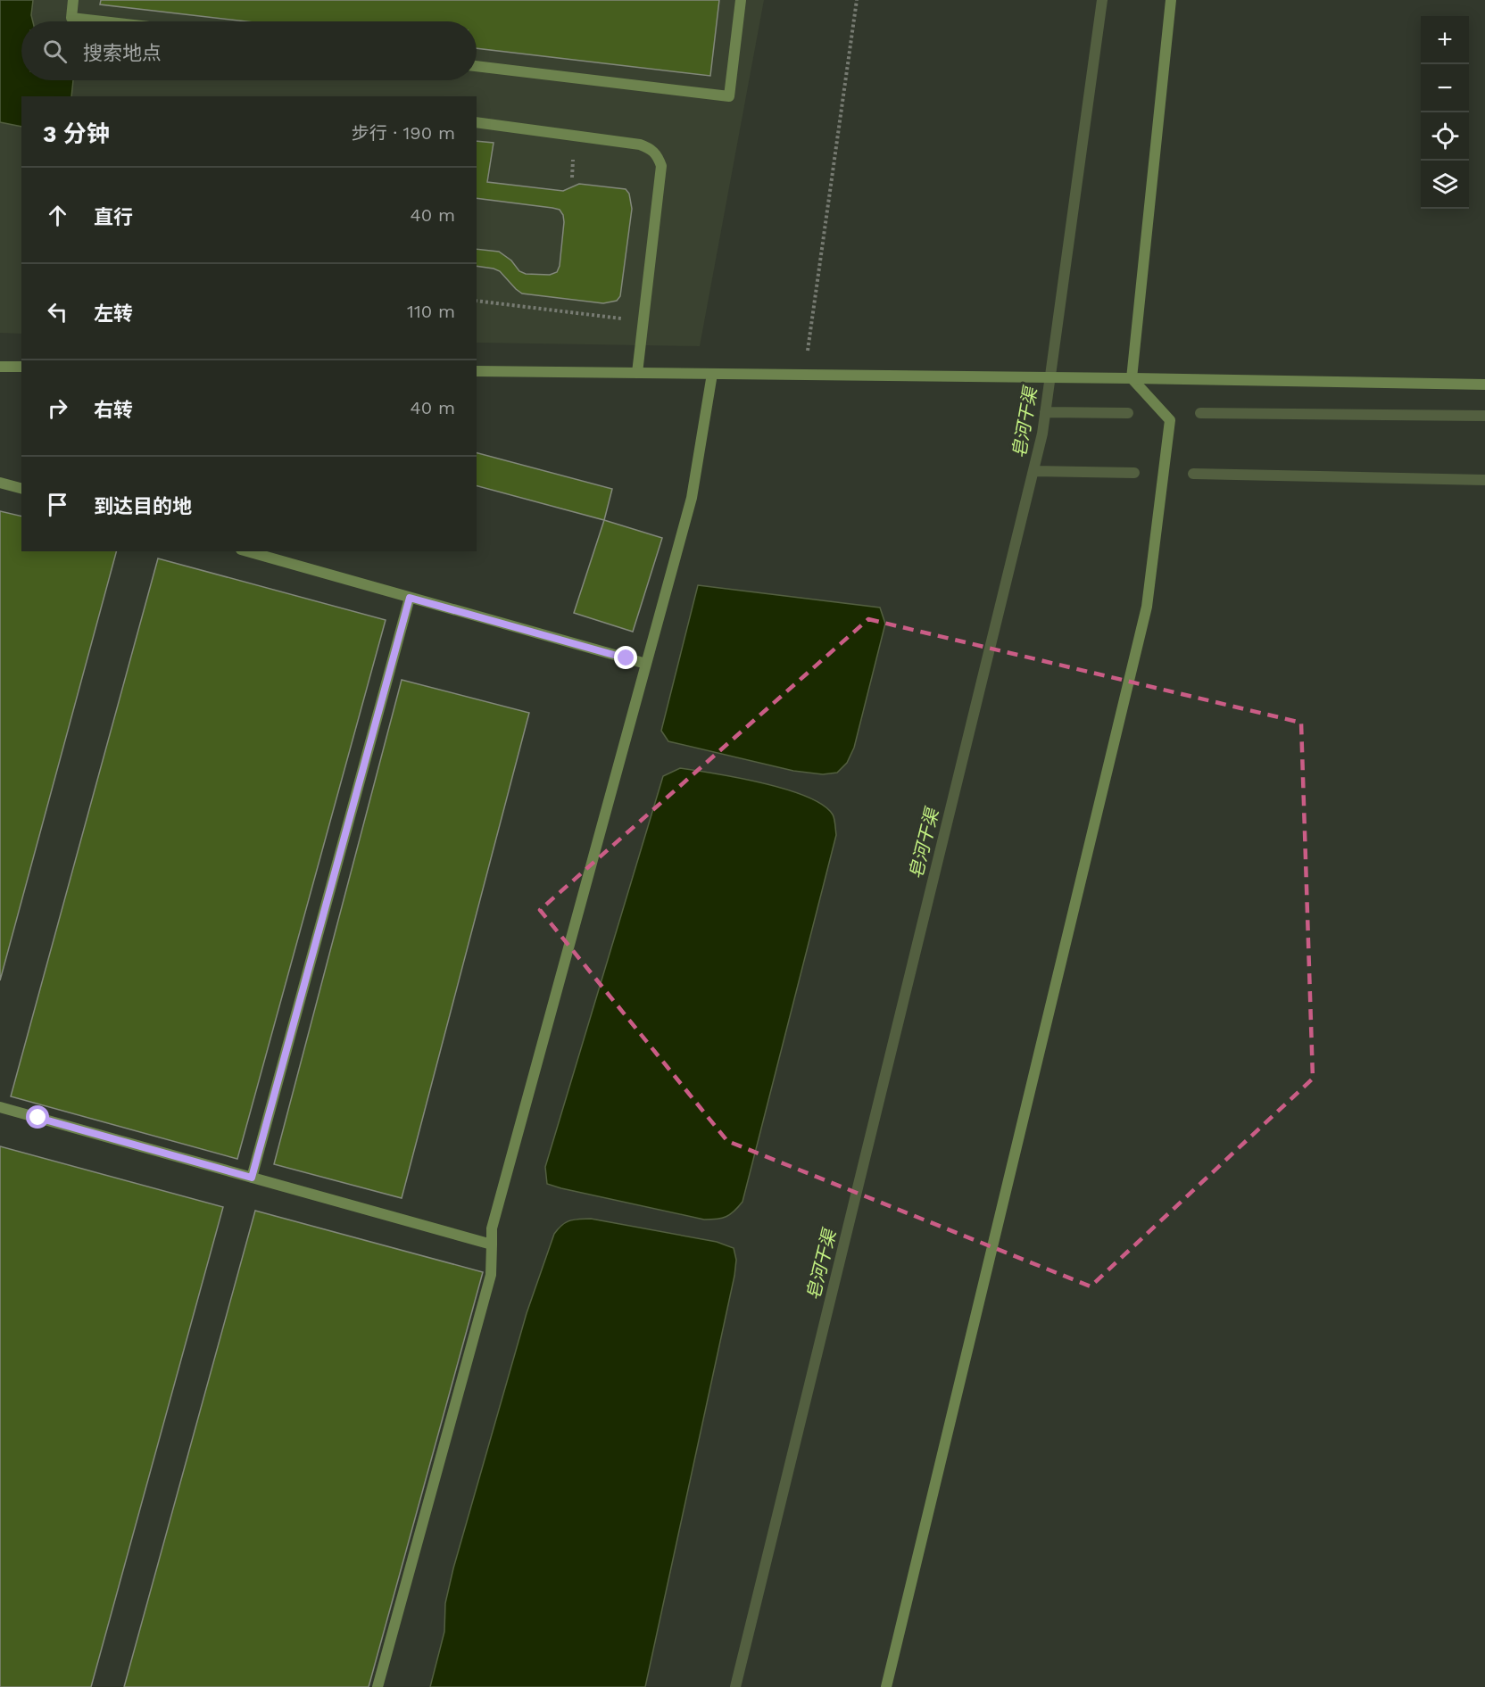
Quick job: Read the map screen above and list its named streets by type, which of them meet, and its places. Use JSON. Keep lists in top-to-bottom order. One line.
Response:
{"water":["皂河干渠"],"page":{"map_buttons":["+","−"],"search":"搜索地点","heading":["3 分钟","步行 · 190 m"],"list":[["直行","40 m"],["左转","110 m"],["右转","40 m"],"到达目的地"]}}
